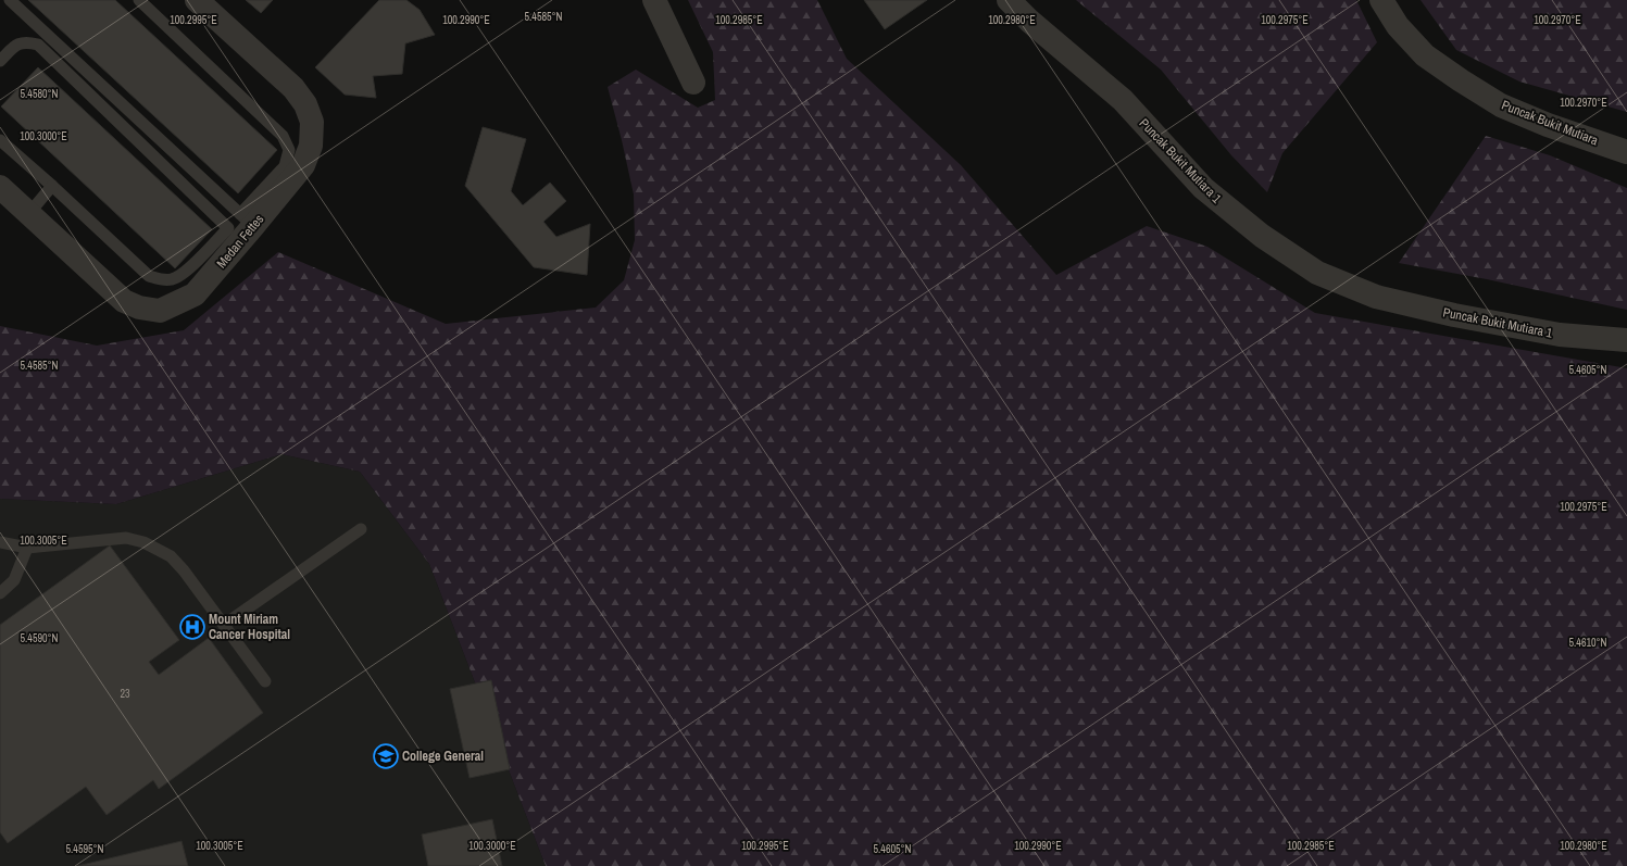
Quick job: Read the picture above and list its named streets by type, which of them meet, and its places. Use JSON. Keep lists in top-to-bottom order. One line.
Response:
{"streets":{"street":["Puncak Bukit Mutiara","Puncak Bukit Mutiara 1","Medan Fettes"]},"places":{"hospital":["Mount Miriam Cancer Hospital"],"school or university":["College General"]},"house_numbers":["23"],"coordinates":["5.4585°N","100.2995°E","100.2990°E","100.2985°E","100.2975°E","100.2980°E","100.2970°E","5.4580°N","100.3000°E","5.4605°N","100.3005°E","5.4590°N","5.4610°N","5.4595°N"]}
